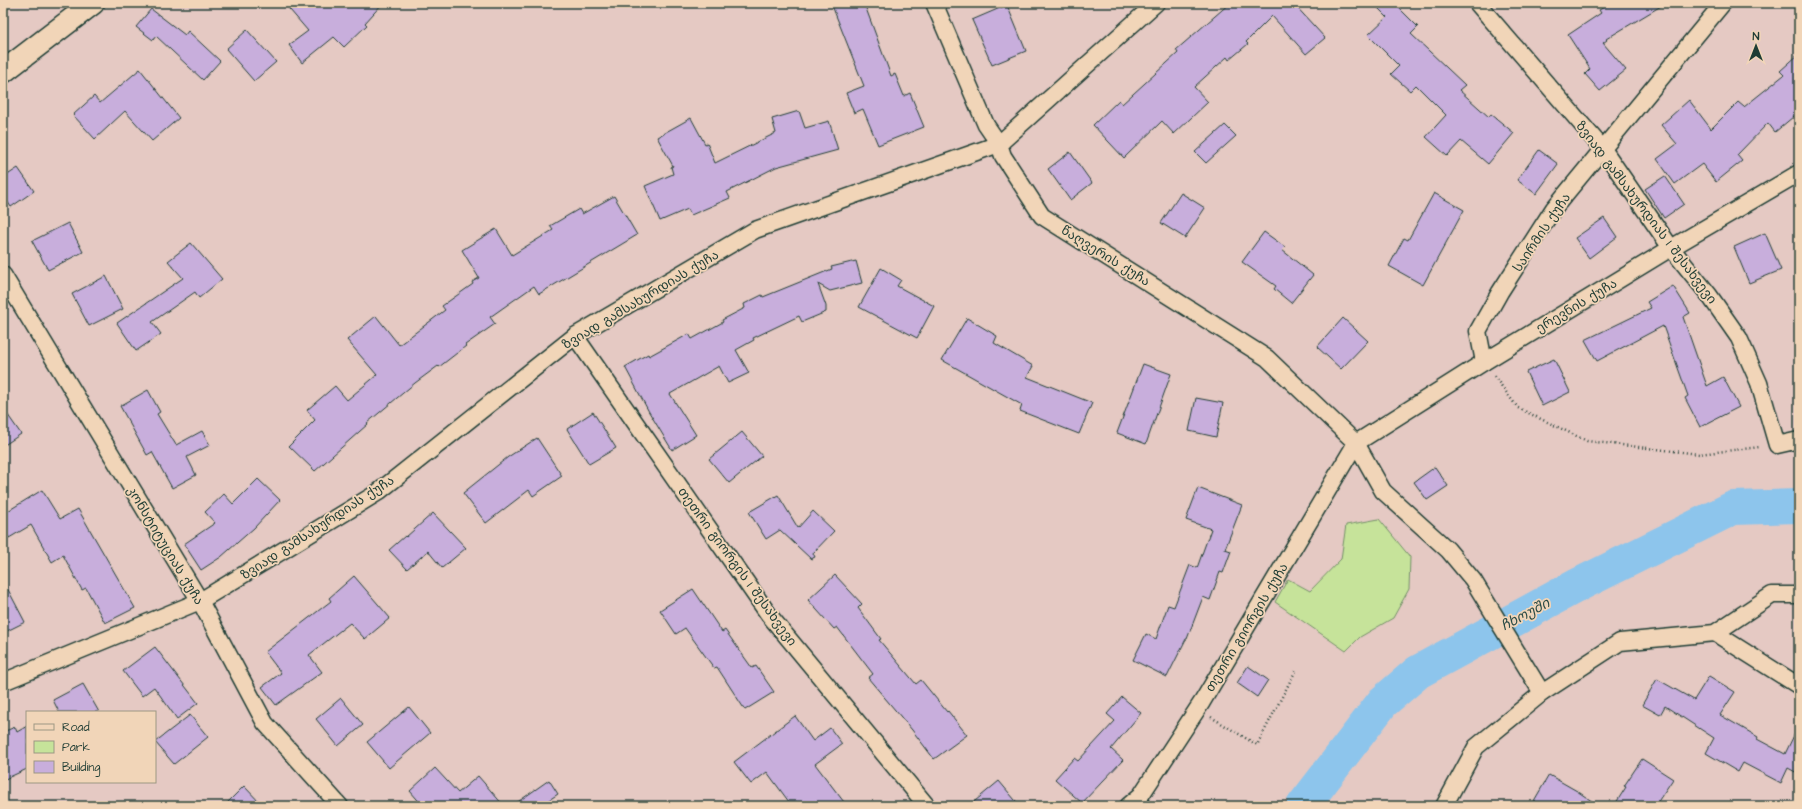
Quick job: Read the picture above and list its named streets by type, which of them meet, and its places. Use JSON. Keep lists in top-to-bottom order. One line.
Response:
{"streets":{"street":["ზვიად გამსახურდიას I შესახვევი","საირმის ქუჩა","წაღვერის ქუჩა","ზვიად გამსახურდიას ქუჩა","ერევნის ქუჩა","კონსტიტუციას ქუჩა","თეთრი გიორგის I შესახვევი","თეთრი გიორგის ქუჩა"]},"crossings":[["ზვიად გამსახურდიას I შესახვევი","საირმის ქუჩა"],["ზვიად გამსახურდიას I შესახვევი","ერევნის ქუჩა"],["საირმის ქუჩა","ერევნის ქუჩა"],["წაღვერის ქუჩა","ზვიად გამსახურდიას ქუჩა"],["წაღვერის ქუჩა","ერევნის ქუჩა"],["წაღვერის ქუჩა","თეთრი გიორგის ქუჩა"],["ზვიად გამსახურდიას ქუჩა","კონსტიტუციას ქუჩა"],["ზვიად გამსახურდიას ქუჩა","თეთრი გიორგის I შესახვევი"],["ერევნის ქუჩა","თეთრი გიორგის ქუჩა"]],"water":["ჩხოუში"],"legend":["Road","Park","Building"],"north":"top"}
